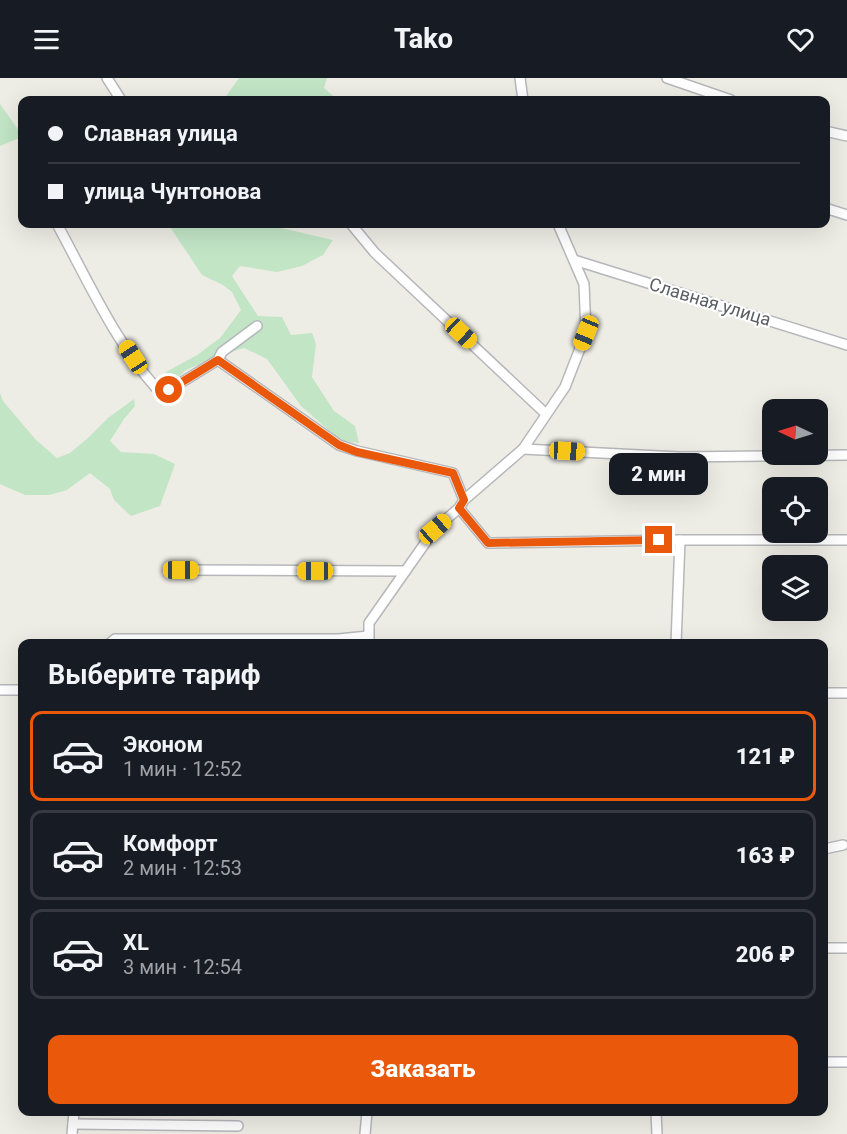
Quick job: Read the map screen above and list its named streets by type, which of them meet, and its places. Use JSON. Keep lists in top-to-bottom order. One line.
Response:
{"streets":{"street":["Славная улица"]},"north":"left","page":{"header":"Tako","banner":["Славная улица","улица Чунтонова"],"bubble":"2 мин","heading":"Выберите тариф","list":[{"name":"Эконом","note":"1 мин · 12:52","value":"121 ₽"},{"name":"Комфорт","note":"2 мин · 12:53","value":"163 ₽"},{"name":"XL","note":"3 мин · 12:54","value":"206 ₽"}],"buttons":"Заказать"}}
